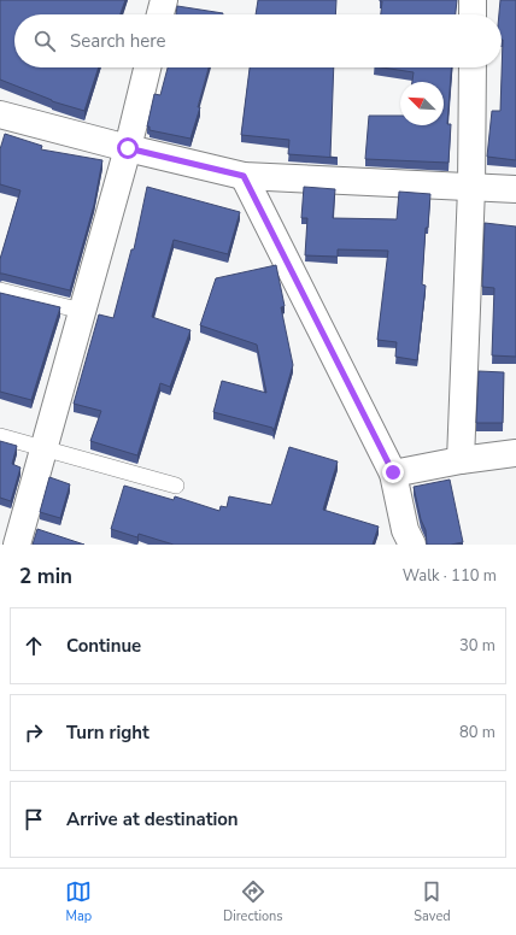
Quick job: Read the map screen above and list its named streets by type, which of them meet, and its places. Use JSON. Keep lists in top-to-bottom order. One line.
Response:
{"north":"top left","page":{"search":"Search here","heading":["2 min","Walk · 110 m"],"list":[["Continue","30 m"],["Turn right","80 m"],"Arrive at destination"],"nav":["Map","Directions","Saved"]}}
